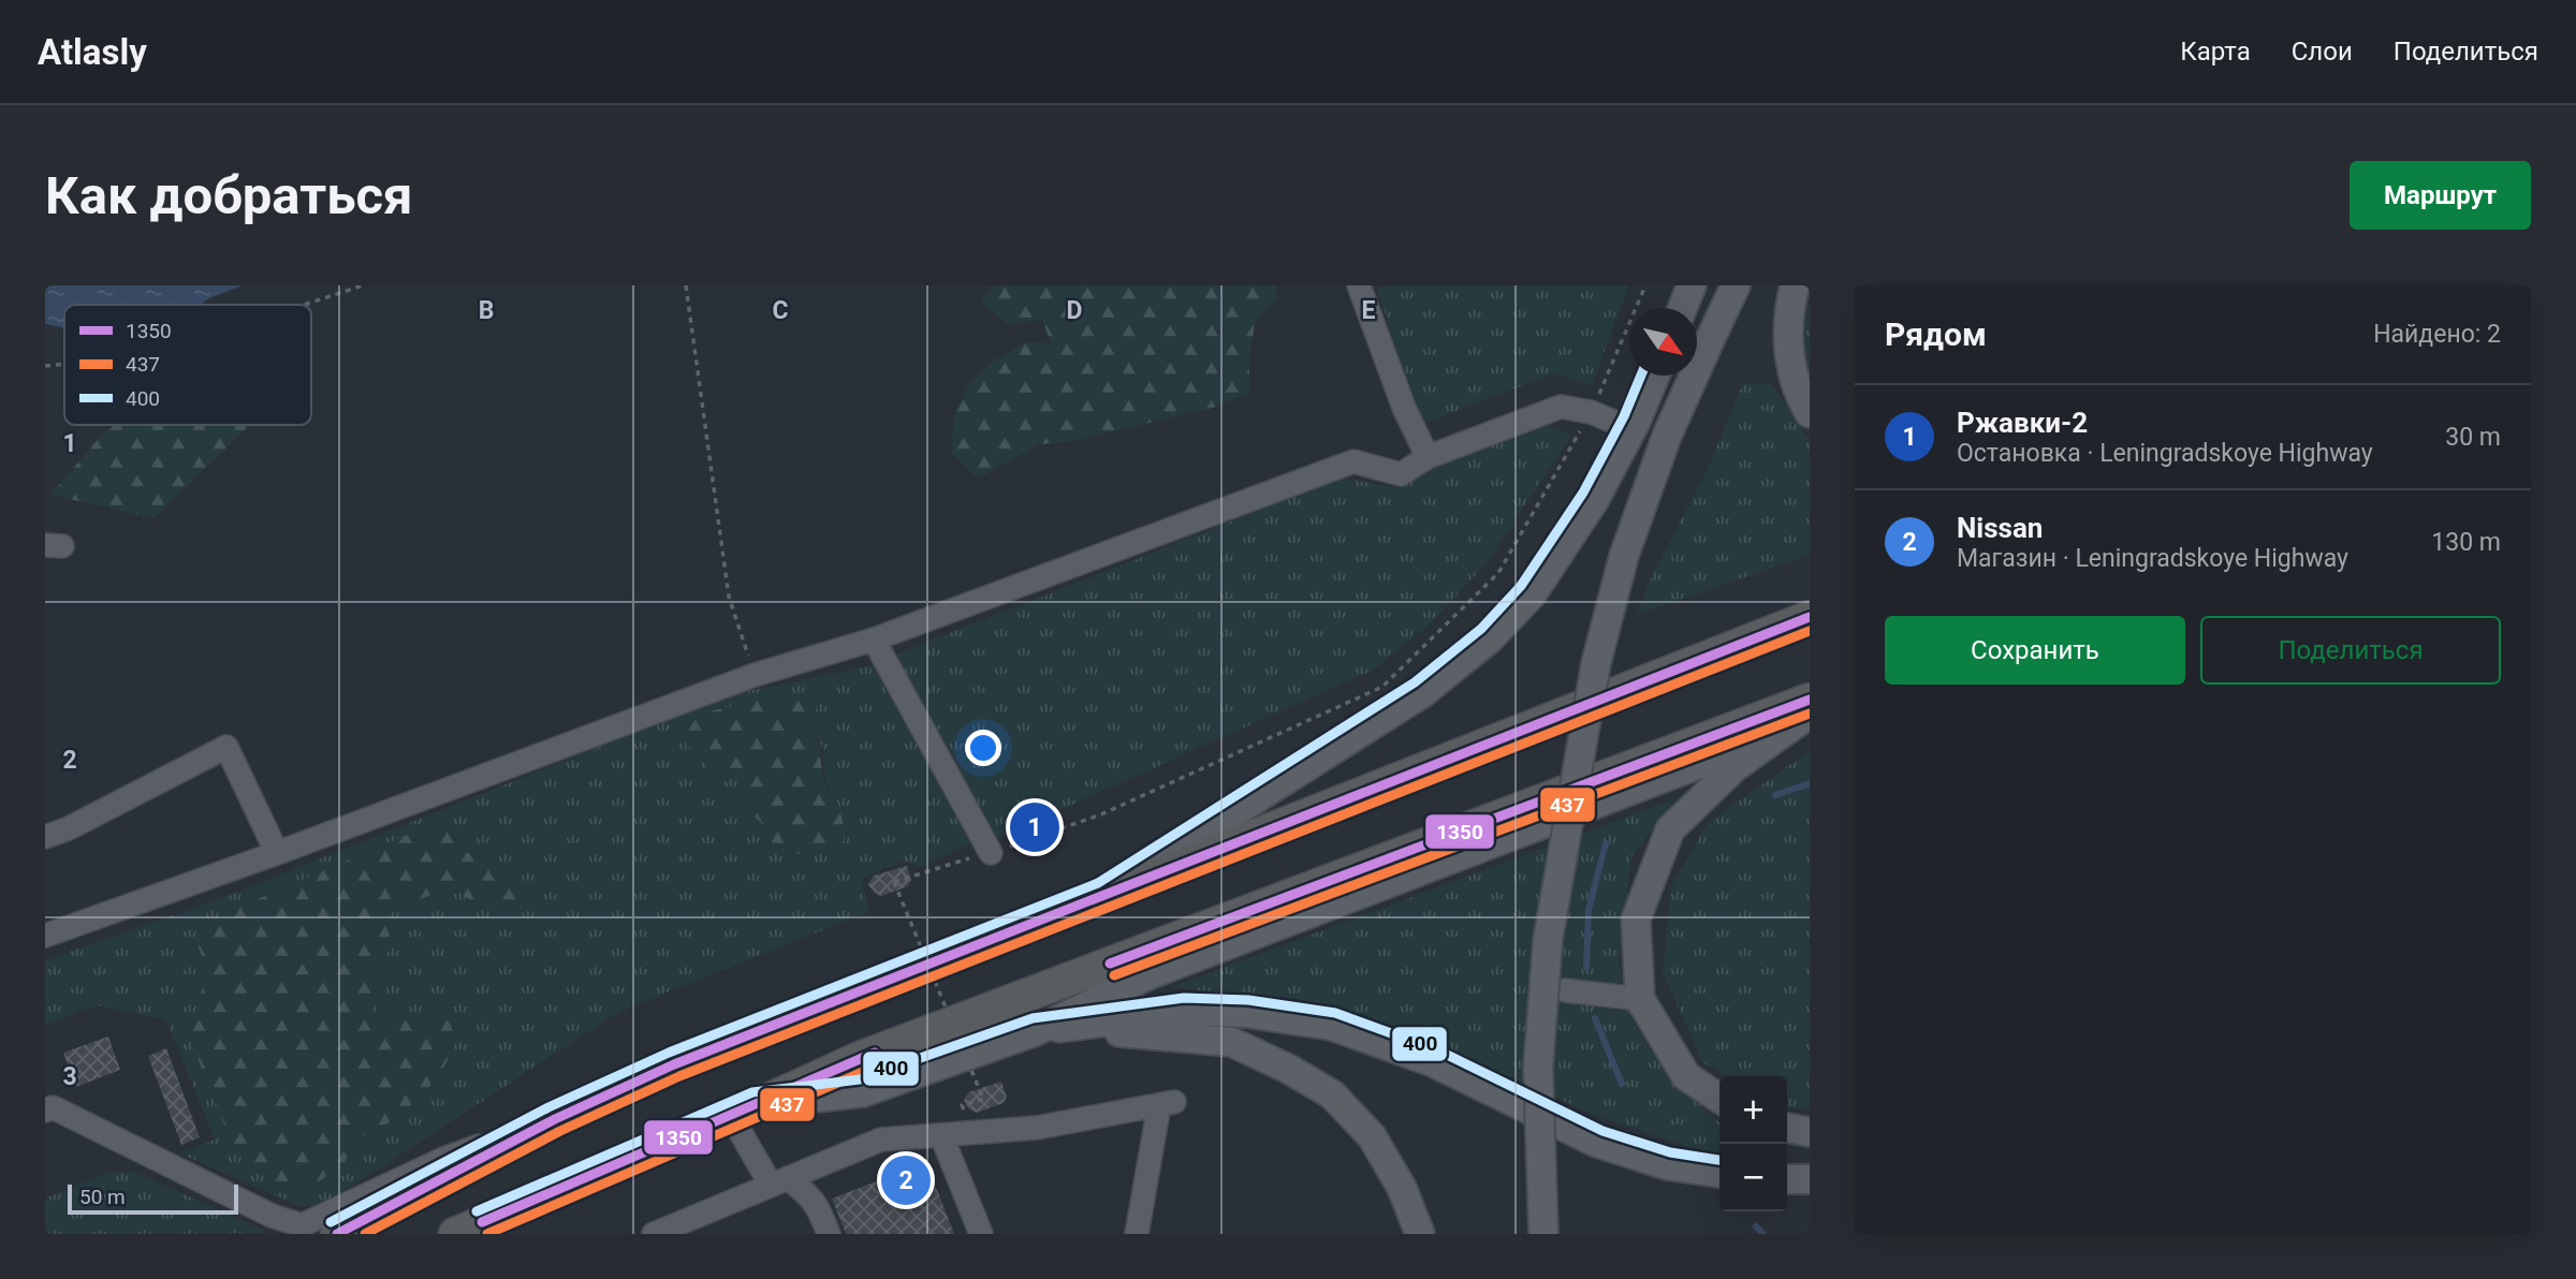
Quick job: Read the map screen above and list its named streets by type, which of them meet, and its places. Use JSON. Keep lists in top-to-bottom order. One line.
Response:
{"lines":["transit line 400","transit line 1350","transit line 437"],"legend":["1350","437","400"],"scale_bar":"50 m","north":"bottom right","page":{"header":"Atlasly","nav":["Карта","Слои","Поделиться"],"buttons":["Маршрут",["Сохранить","Поделиться"]],"title":"Как добраться","heading":["Рядом","Найдено: 2"],"list":[{"mark":"1","name":"Ржавки-2","note":"Остановка · Leningradskoye Highway","value":"30 m"},{"mark":"2","name":"Nissan","note":"Магазин · Leningradskoye Highway","value":"130 m"}],"pins":["1","2"],"map_buttons":["+","−"],"scale":"50 m"},"grid":{"columns":["B","C","D","E"],"rows":["1","2","3"]}}
